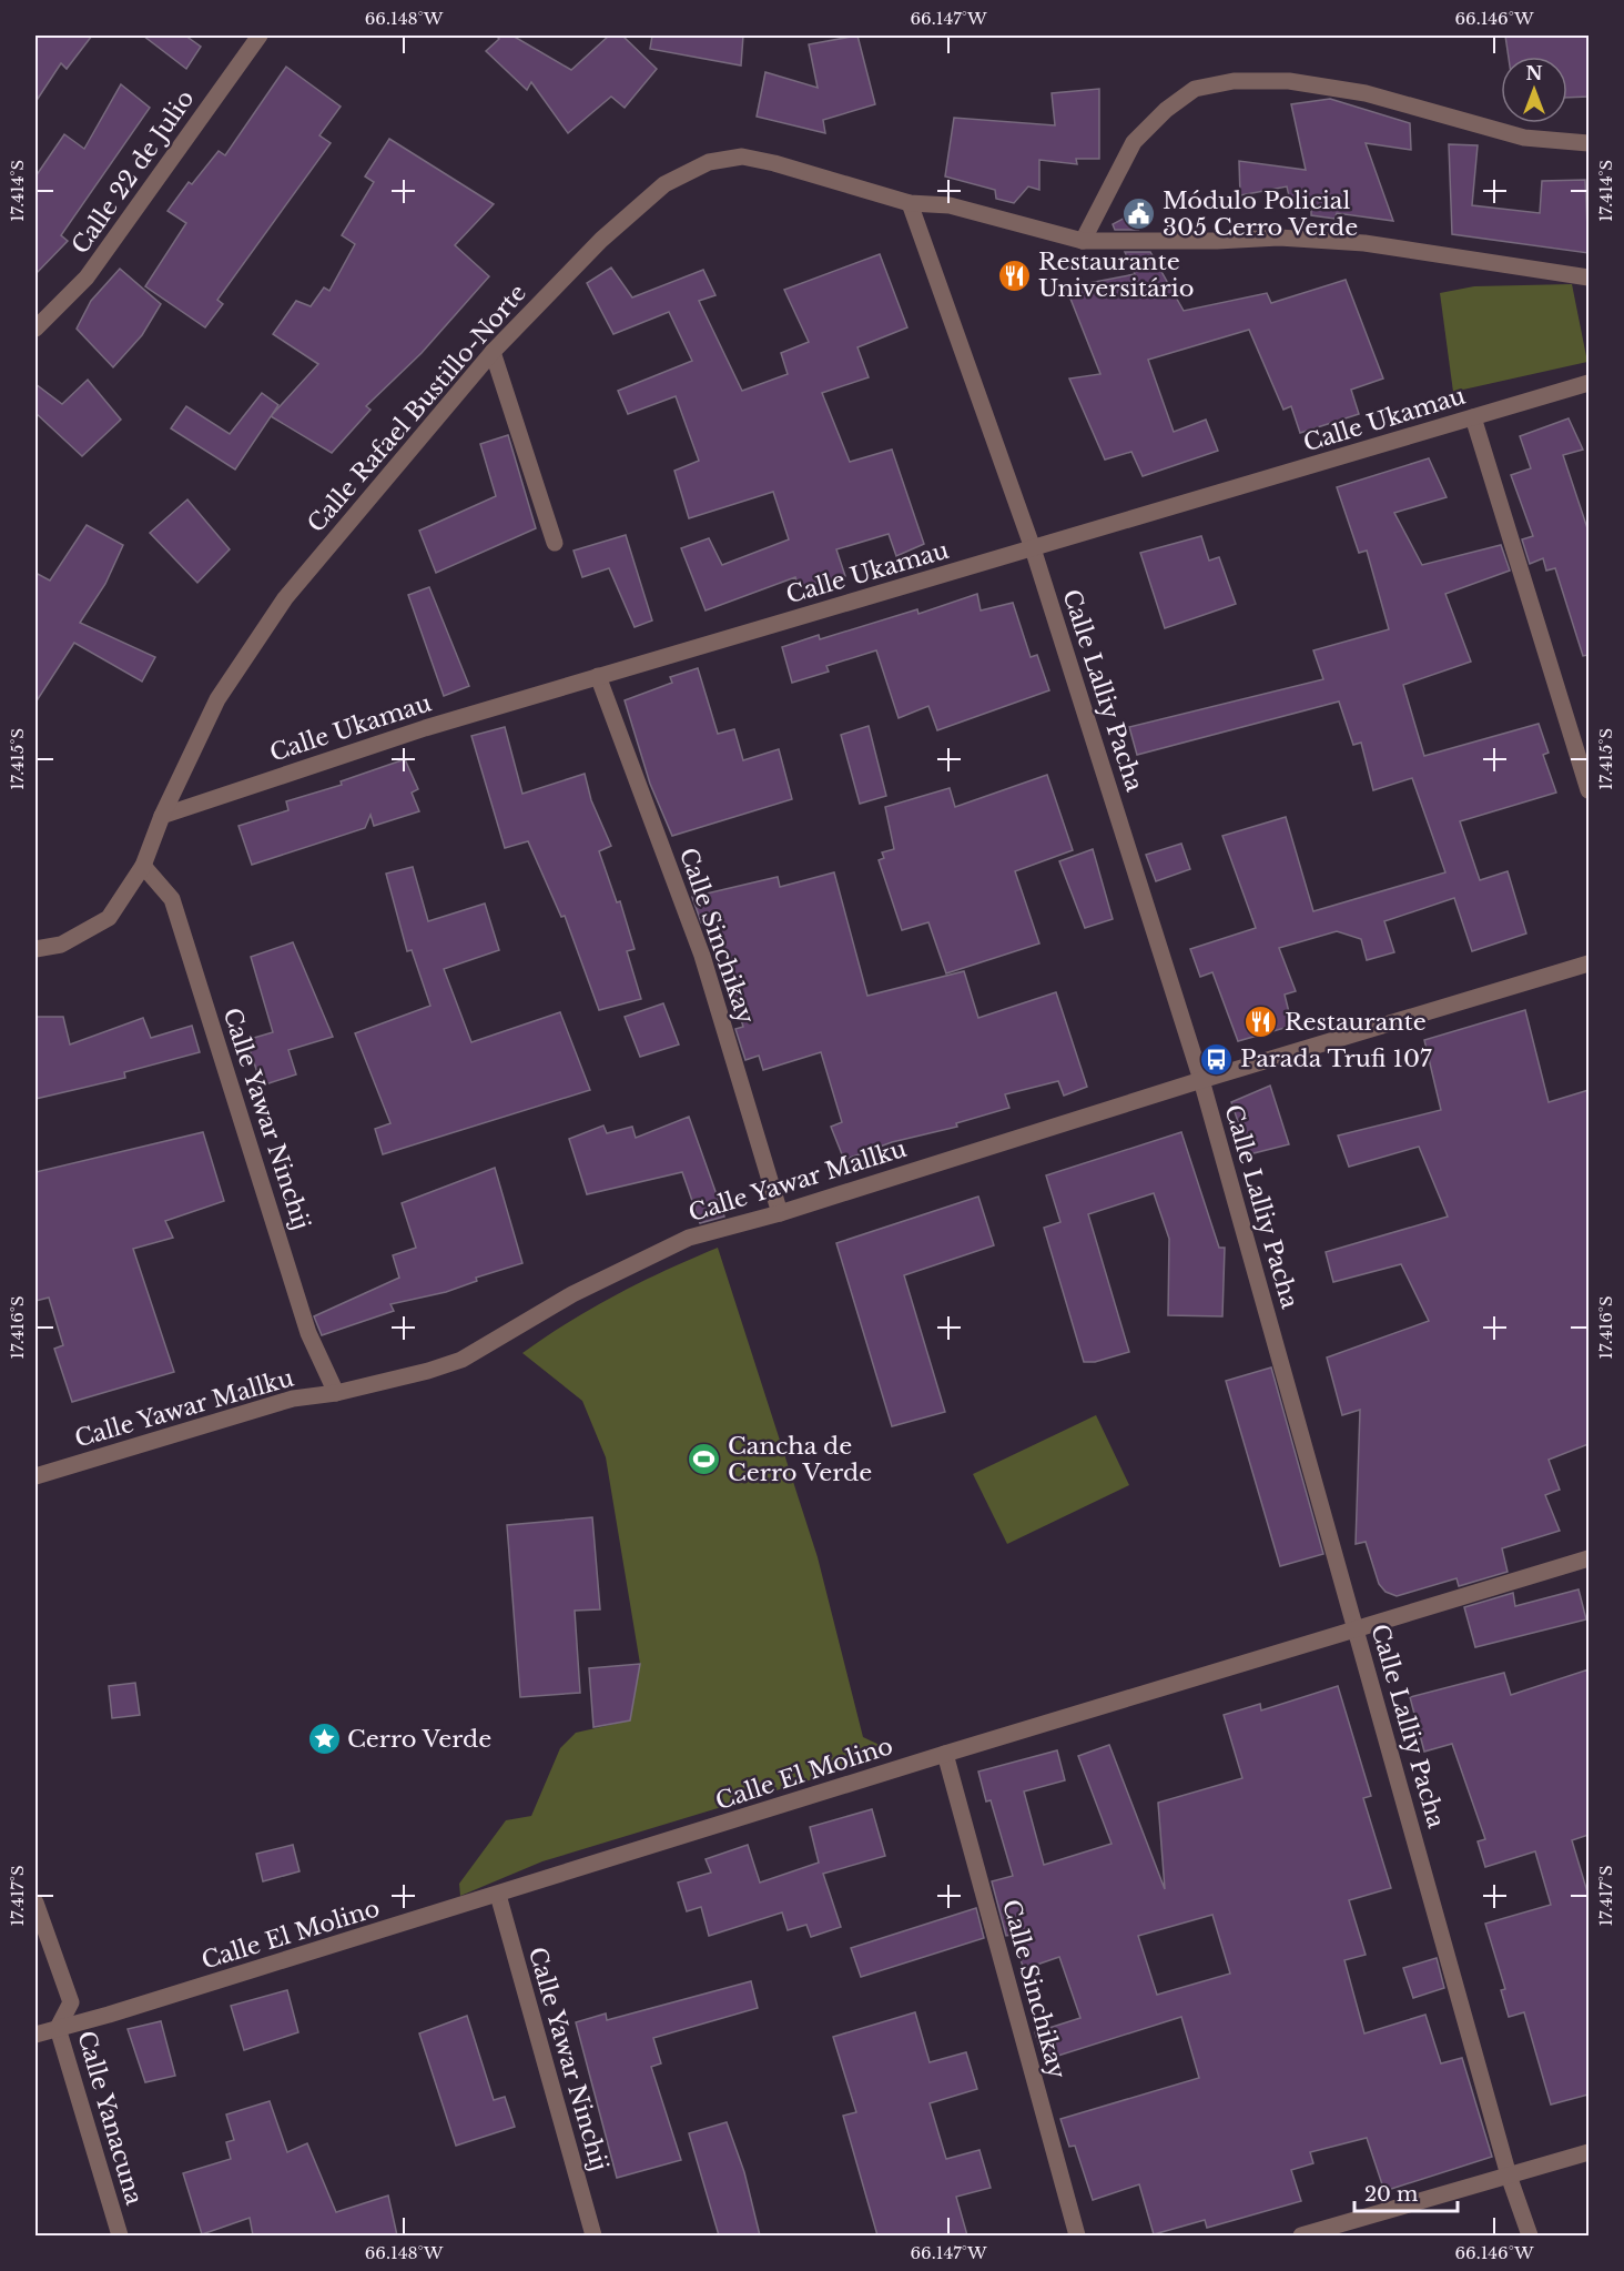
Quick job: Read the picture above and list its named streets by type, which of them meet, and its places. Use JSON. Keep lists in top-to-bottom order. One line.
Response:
{"streets":{"street":["Calle 22 de Julio","Calle Rafael Bustillo-Norte","Calle Ukamau","Calle Lalliy Pacha","Calle Sinchikay","Calle Yawar Ninchij","Calle Yawar Mallku","Calle El Molino","Calle Yanacuna"]},"crossings":[["Calle Rafael Bustillo-Norte","Calle Ukamau"],["Calle Rafael Bustillo-Norte","Calle Lalliy Pacha"],["Calle Rafael Bustillo-Norte","Calle Yawar Ninchij"],["Calle Ukamau","Calle Lalliy Pacha"],["Calle Ukamau","Calle Sinchikay"],["Calle Lalliy Pacha","Calle Yawar Mallku"],["Calle Lalliy Pacha","Calle El Molino"],["Calle Sinchikay","Calle Yawar Mallku"],["Calle Sinchikay","Calle El Molino"],["Calle Yawar Ninchij","Calle Yawar Mallku"],["Calle Yawar Ninchij","Calle El Molino"],["Calle El Molino","Calle Yanacuna"]],"places":{"public building":["Módulo Policial 305 Cerro Verde"],"restaurant":["Restaurante Universitário","Restaurante"],"bus stop":["Parada Trufi 107"],"sports":["Cancha de Cerro Verde"],"place":["Cerro Verde"]},"scale_bar":"20 m","north":"top","coordinates":["66.148°W","66.147°W","66.146°W","17.414°S","17.415°S","17.416°S","17.417°S"]}
